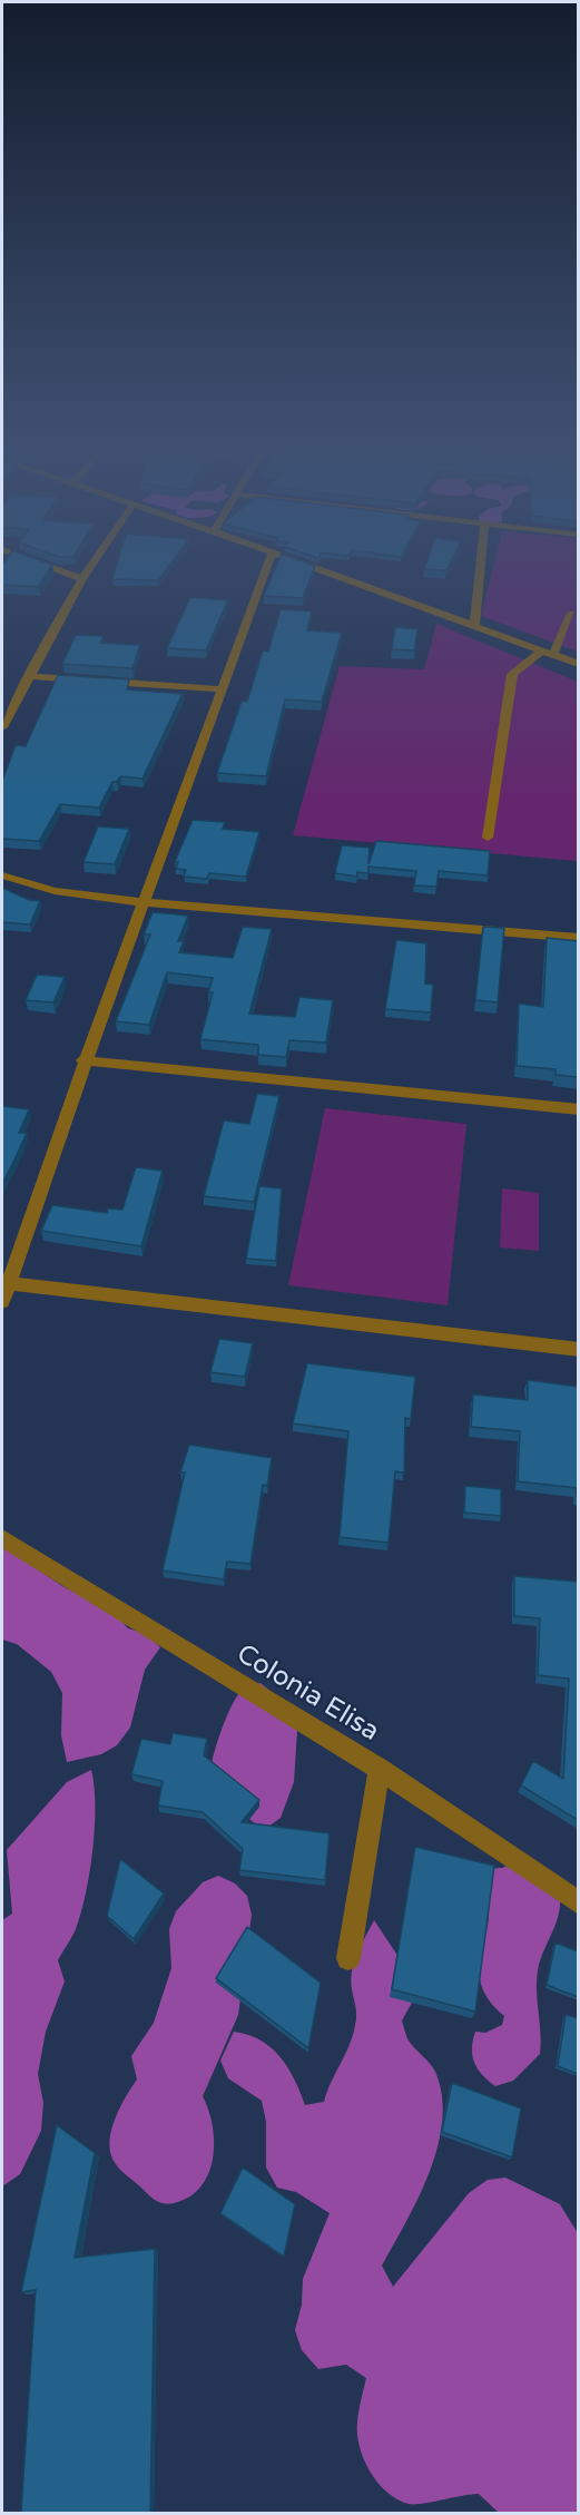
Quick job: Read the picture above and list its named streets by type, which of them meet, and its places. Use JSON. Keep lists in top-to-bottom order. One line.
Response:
{"streets":{"street":["Colonia Elisa"]}}
